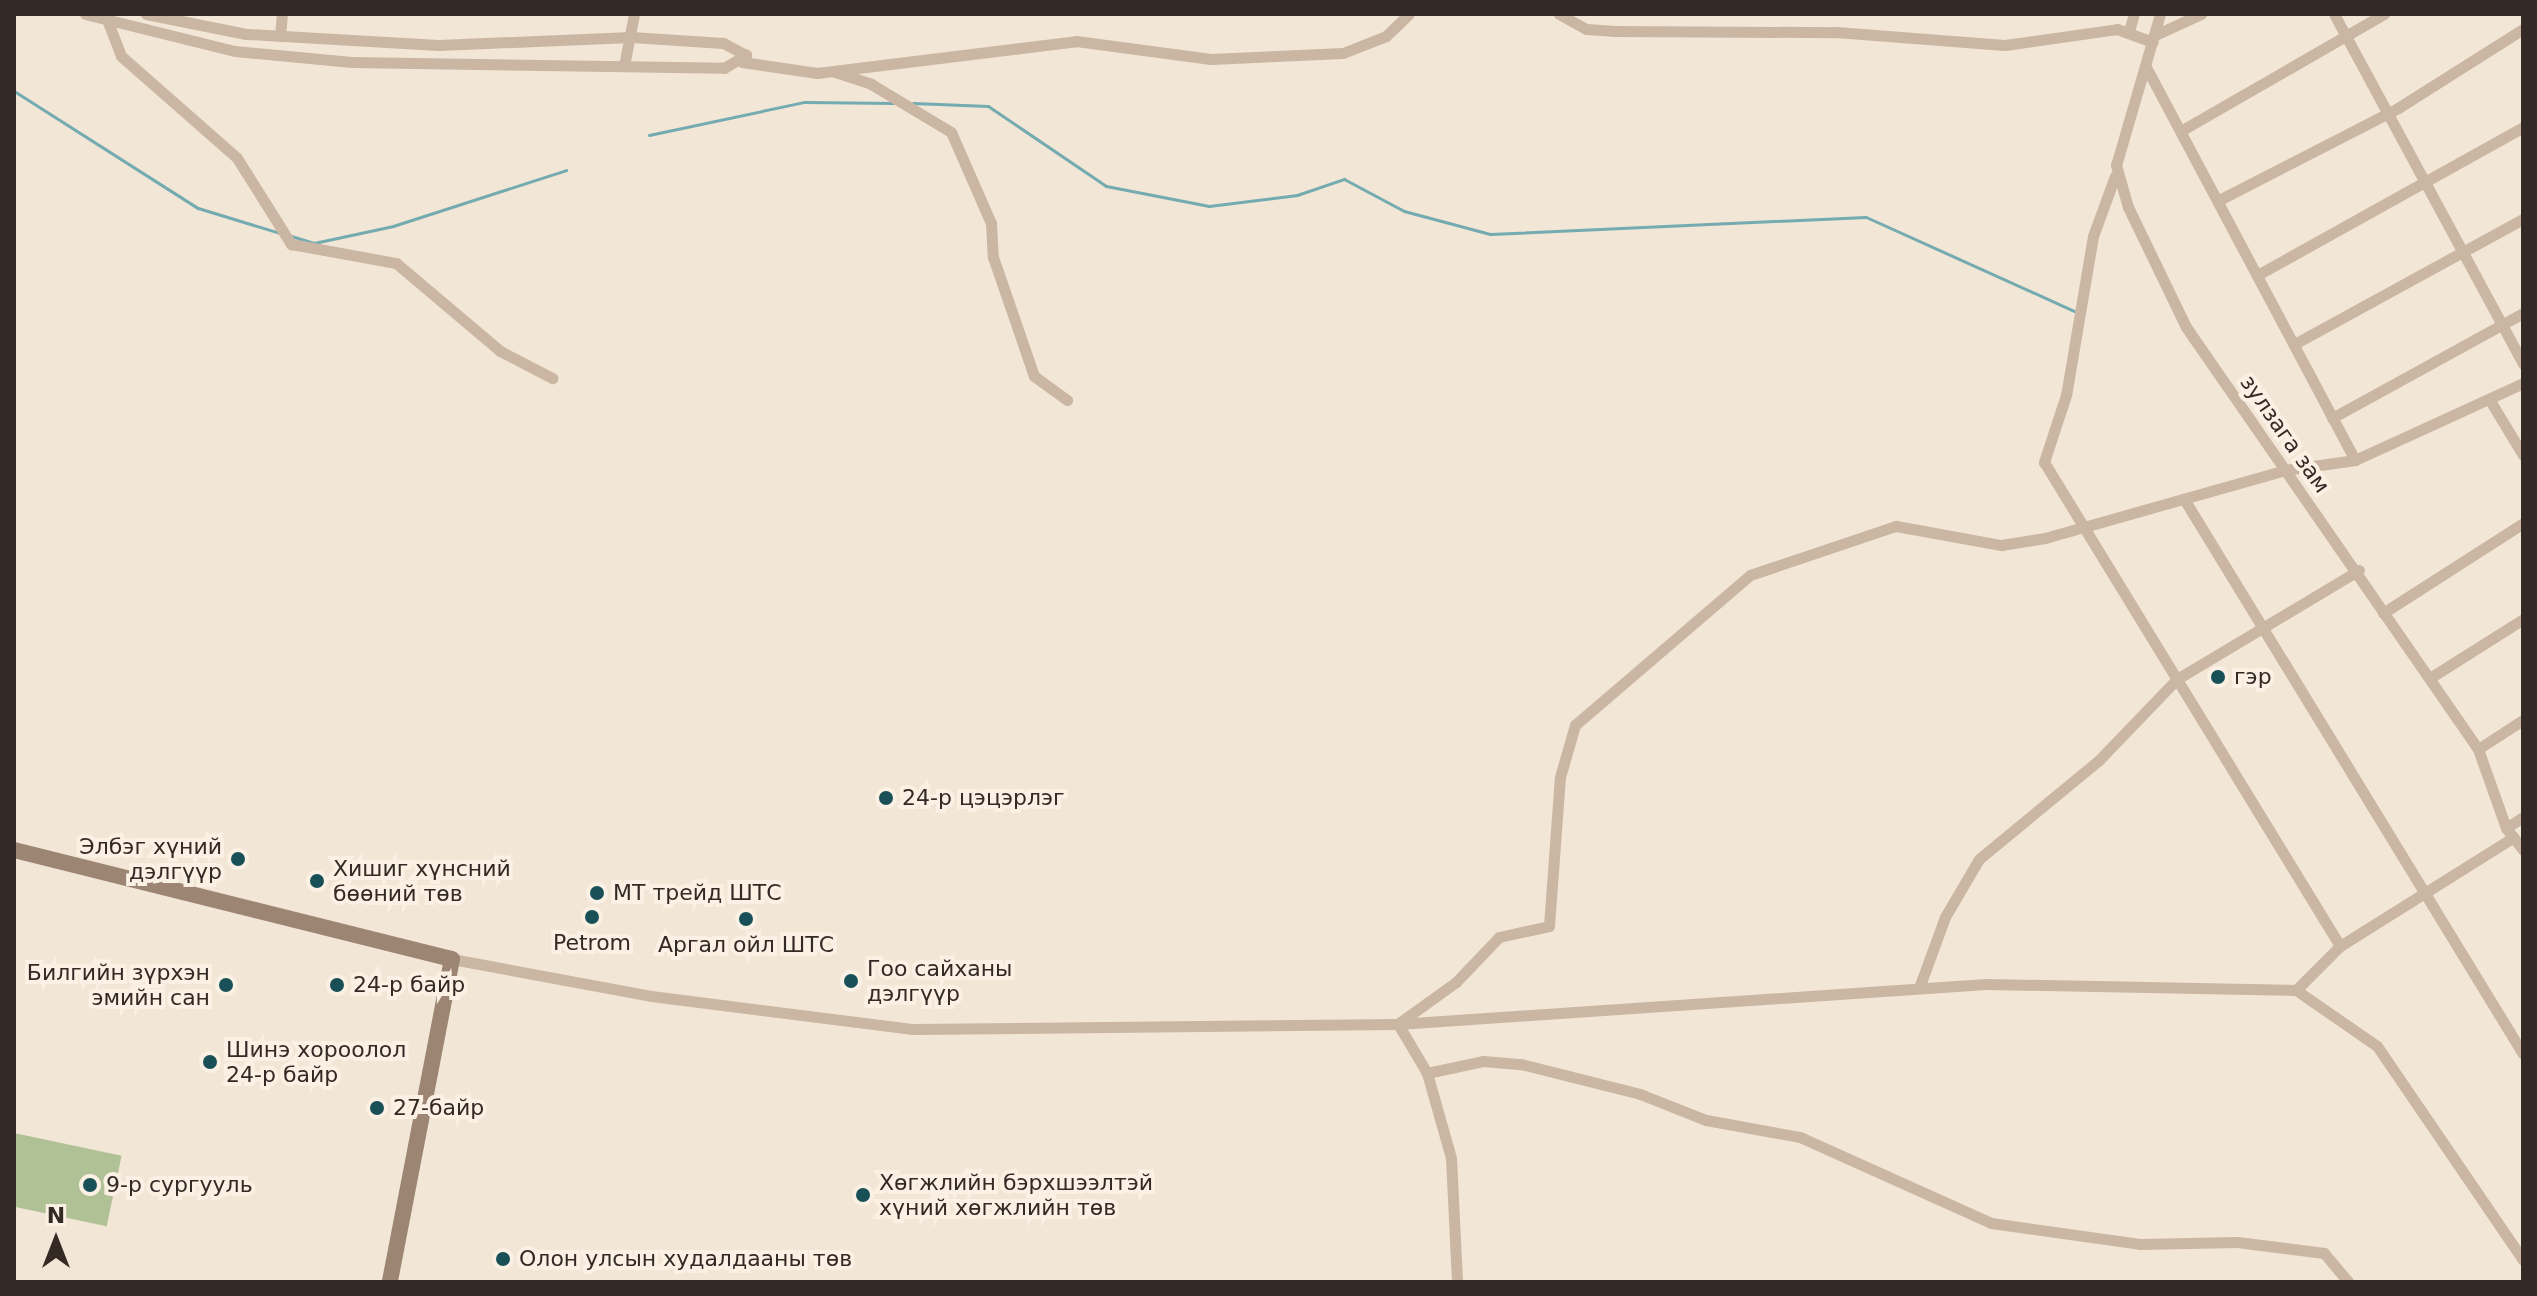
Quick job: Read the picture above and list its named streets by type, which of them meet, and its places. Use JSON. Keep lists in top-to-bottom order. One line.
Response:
{"streets":{"street":["зулзага зам"]},"places":["гэр","24-р цэцэрлэг","Элбэг хүний дэлгүүр","Хишиг хүнсний бөөний төв","МТ трейд ШТС","Petrom","Аргал ойл ШТС","Гоо сайханы дэлгүүр","Билгийн зүрхэн эмийн сан","24-р байр","Шинэ хороолол 24-р байр","27-байр","9-р сургууль","Хөгжлийн бэрхшээлтэй хүний хөгжлийн төв","Олон улсын худалдааны төв"],"north":"top"}
